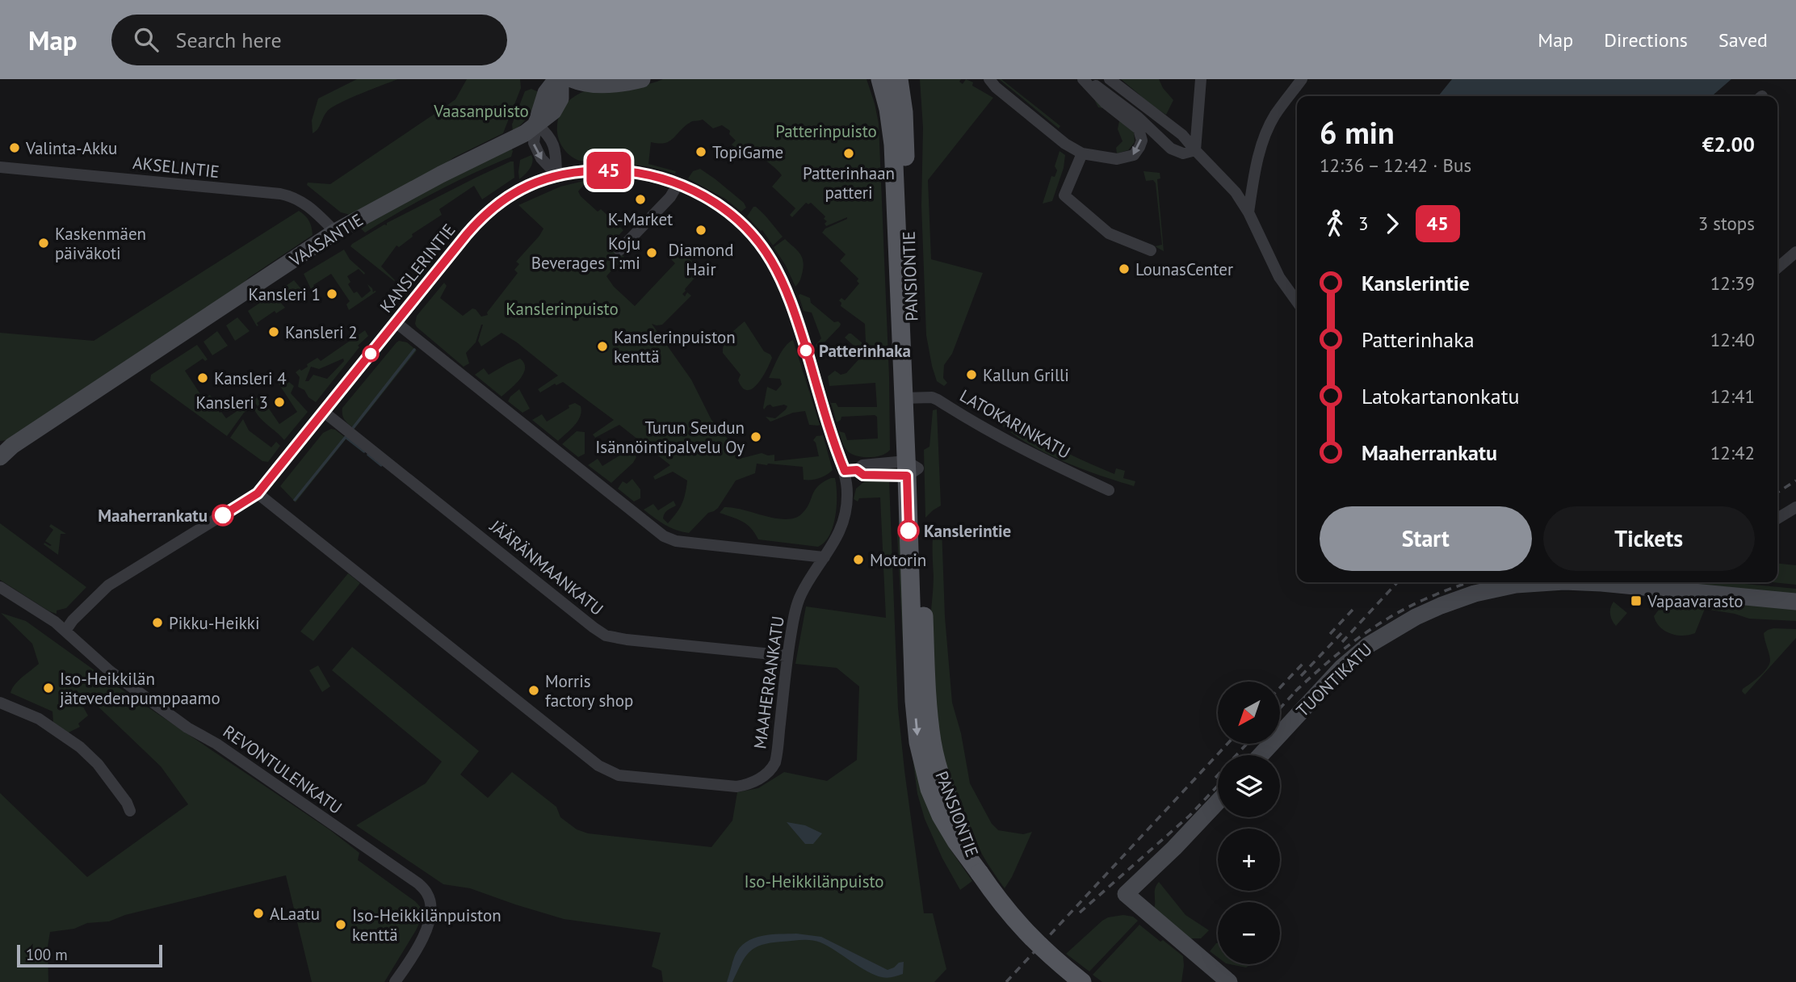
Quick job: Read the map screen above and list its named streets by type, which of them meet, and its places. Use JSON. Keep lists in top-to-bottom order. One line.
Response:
{"streets":{"main road":["PANSIONTIE"],"street":["AKSELINTIE","VAASANTIE","KANSLERINTIE","LATOKARINKATU","JÄÄRÄNMAANKATU","TUONTIKATU","MAAHERRANKATU","REVONTULENKATU"]},"crossings":[["AKSELINTIE","VAASANTIE"],["KANSLERINTIE","JÄÄRÄNMAANKATU"],["KANSLERINTIE","MAAHERRANKATU"],["KANSLERINTIE","REVONTULENKATU"],["PANSIONTIE","LATOKARINKATU"],["JÄÄRÄNMAANKATU","MAAHERRANKATU"]],"parks":["Vaasanpuisto","Patterinpuisto","Kanslerinpuisto","Iso-Heikkilänpuisto"],"places":{"other":["Valinta-Akku","TopiGame","Patterinhaan patteri","K-Market","Diamond Hair","Kaskenmäen päiväkoti","Koju Beverages T:mi","LounasCenter","Kansleri 1","Kansleri 2","Kanslerinpuiston kenttä","Patterinhaka","Kallun Grilli","Kansleri 4","Kansleri 3","Turun Seudun Isännöintipalvelu Oy","Maaherrankatu","Kanslerintie","Motorin","Pikku-Heikki","Iso-Heikkilän jätevedenpumppaamo","Morris factory shop","ALaatu","Iso-Heikkilänpuiston kenttä"],"transit":["Vapaavarasto"]},"lines":["bus line 45"],"scale_bar":"100 m","north":"bottom left","page":{"header":"Map","search":"Search here","nav":["Map","Directions","Saved"],"on_map":"45","heading":["6 min","12:36 – 12:42 · Bus","€2.00"],"legs":["3","45","3 stops"],"list":[{"name":"Kanslerintie","value":"12:39"},{"name":"Patterinhaka","value":"12:40"},{"name":"Latokartanonkatu","value":"12:41"},{"name":"Maaherrankatu","value":"12:42"}],"buttons":["Start","Tickets"],"map_buttons":["+","−"],"scale":"100 m"}}
